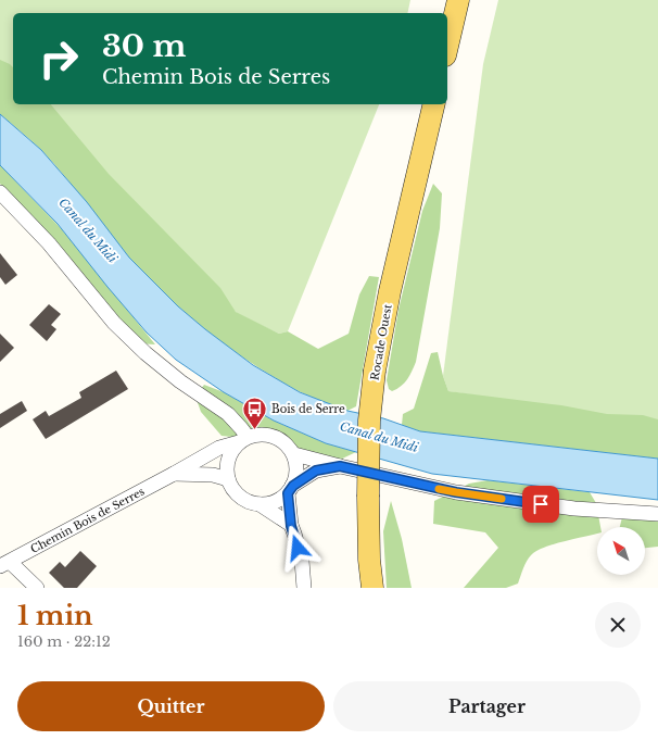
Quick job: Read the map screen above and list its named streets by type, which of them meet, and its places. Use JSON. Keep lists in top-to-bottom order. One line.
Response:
{"streets":{"main road":["Rocade Ouest"],"street":["Chemin Bois de Serres"]},"water":["Canal du Midi"],"places":{"bus stop":["Bois de Serre"]},"north":"top left","page":{"turn":["30 m","Chemin Bois de Serres"],"heading":["1 min","160 m · 22:12"],"buttons":["Quitter","Partager"]}}
